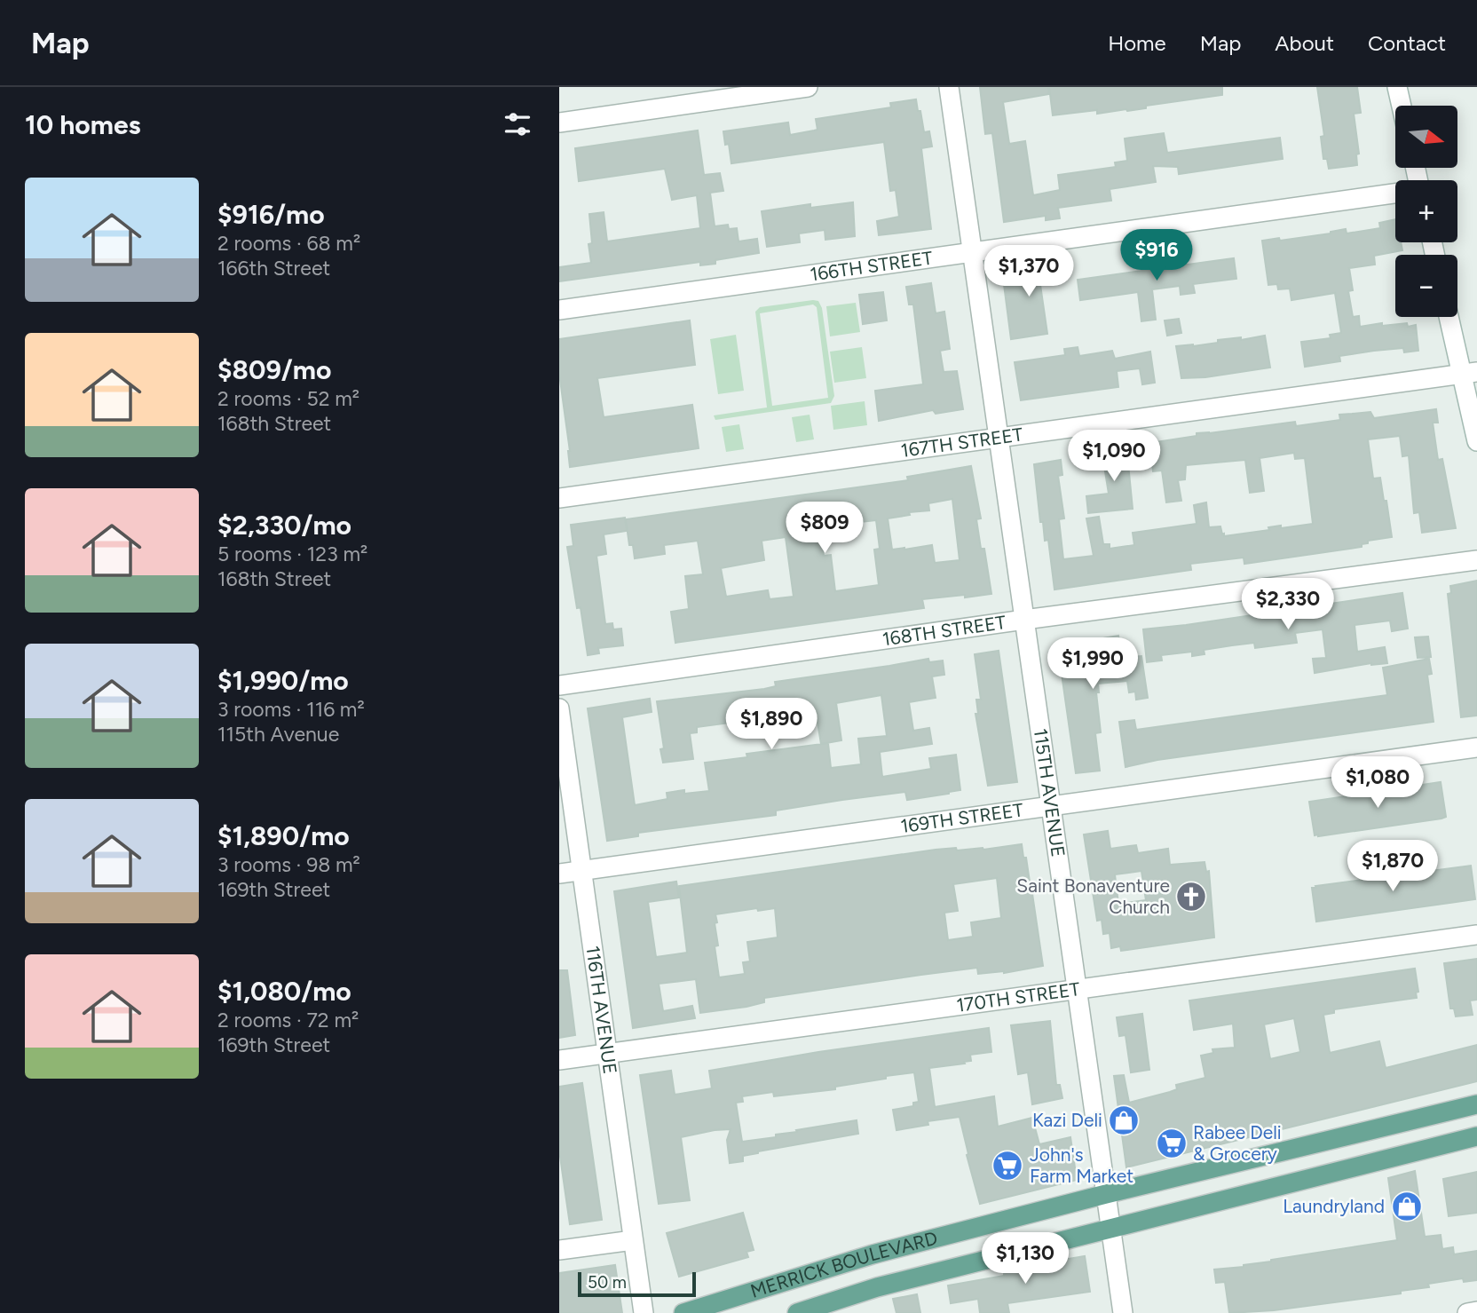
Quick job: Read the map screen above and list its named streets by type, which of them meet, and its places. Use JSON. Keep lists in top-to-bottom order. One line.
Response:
{"streets":{"main road":["MERRICK BOULEVARD"],"street":["166TH STREET","167TH STREET","168TH STREET","115TH AVENUE","169TH STREET","170TH STREET","116TH AVENUE"]},"crossings":[["166TH STREET","115TH AVENUE"],["167TH STREET","115TH AVENUE"],["168TH STREET","115TH AVENUE"],["115TH AVENUE","169TH STREET"],["115TH AVENUE","170TH STREET"],["115TH AVENUE","MERRICK BOULEVARD"],["169TH STREET","116TH AVENUE"],["170TH STREET","116TH AVENUE"]],"places":{"church":["Saint Bonaventure Church"],"shop":["Kazi Deli","Laundryland"],"supermarket":["Rabee Deli & Grocery","John's Farm Market"]},"scale_bar":"50 m","north":"right","page":{"header":"Map","nav":["Home","Map","About","Contact"],"heading":"10 homes","map_buttons":["+","−"],"list":[{"name":"$916/mo","note":"2 rooms · 68 m² · 166th Street"},{"name":"$809/mo","note":"2 rooms · 52 m² · 168th Street"},{"name":"$2,330/mo","note":"5 rooms · 123 m² · 168th Street"},{"name":"$1,990/mo","note":"3 rooms · 116 m² · 115th Avenue"},{"name":"$1,890/mo","note":"3 rooms · 98 m² · 169th Street"},{"name":"$1,080/mo","note":"2 rooms · 72 m² · 169th Street"}],"price":["$916","$1,370","$1,090","$809","$2,330","$1,990","$1,890","$1,080","$1,870","$1,130"],"scale":"50 m"}}
